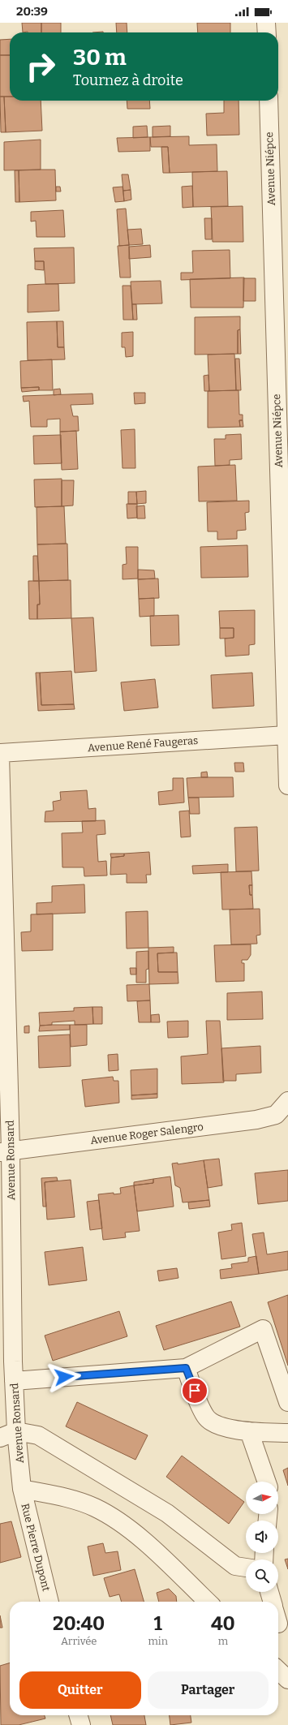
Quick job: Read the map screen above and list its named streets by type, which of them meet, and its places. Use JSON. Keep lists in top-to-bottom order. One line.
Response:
{"streets":{"street":["Avenue Niépce","Avenue René Faugeras","Avenue Roger Salengro","Avenue Ronsard","Rue Pierre Dupont"]},"crossings":[["Avenue Niépce","Avenue René Faugeras"],["Avenue René Faugeras","Avenue Ronsard"],["Avenue Roger Salengro","Avenue Ronsard"],["Avenue Ronsard","Rue Pierre Dupont"]],"north":"right","page":{"status":"20:39","turn":["30 m","Tournez à droite"],"eta":["20:40","Arrivée","1","min","40","m"],"buttons":["Quitter","Partager"]}}
